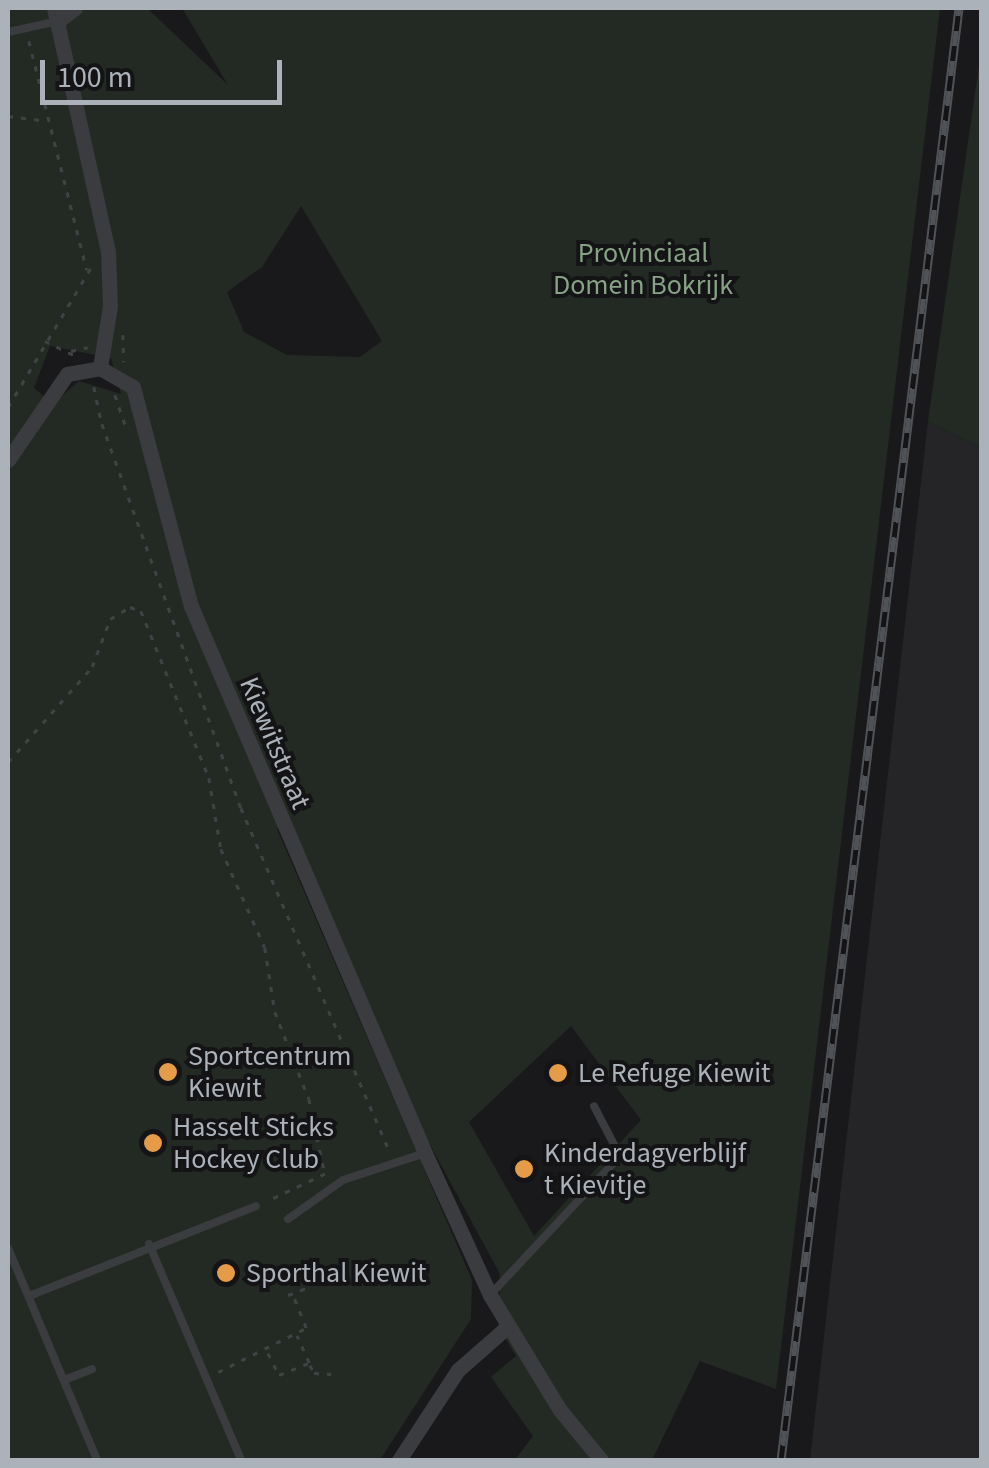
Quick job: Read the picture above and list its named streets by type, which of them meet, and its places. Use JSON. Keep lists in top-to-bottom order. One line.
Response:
{"streets":{"street":["Kiewitstraat"]},"parks":["Provinciaal Domein Bokrijk"],"places":["Sportcentrum Kiewit","Le Refuge Kiewit","Hasselt Sticks Hockey Club","Kinderdagverblijf t Kievitje","Sporthal Kiewit"],"scale_bar":"100 m"}
